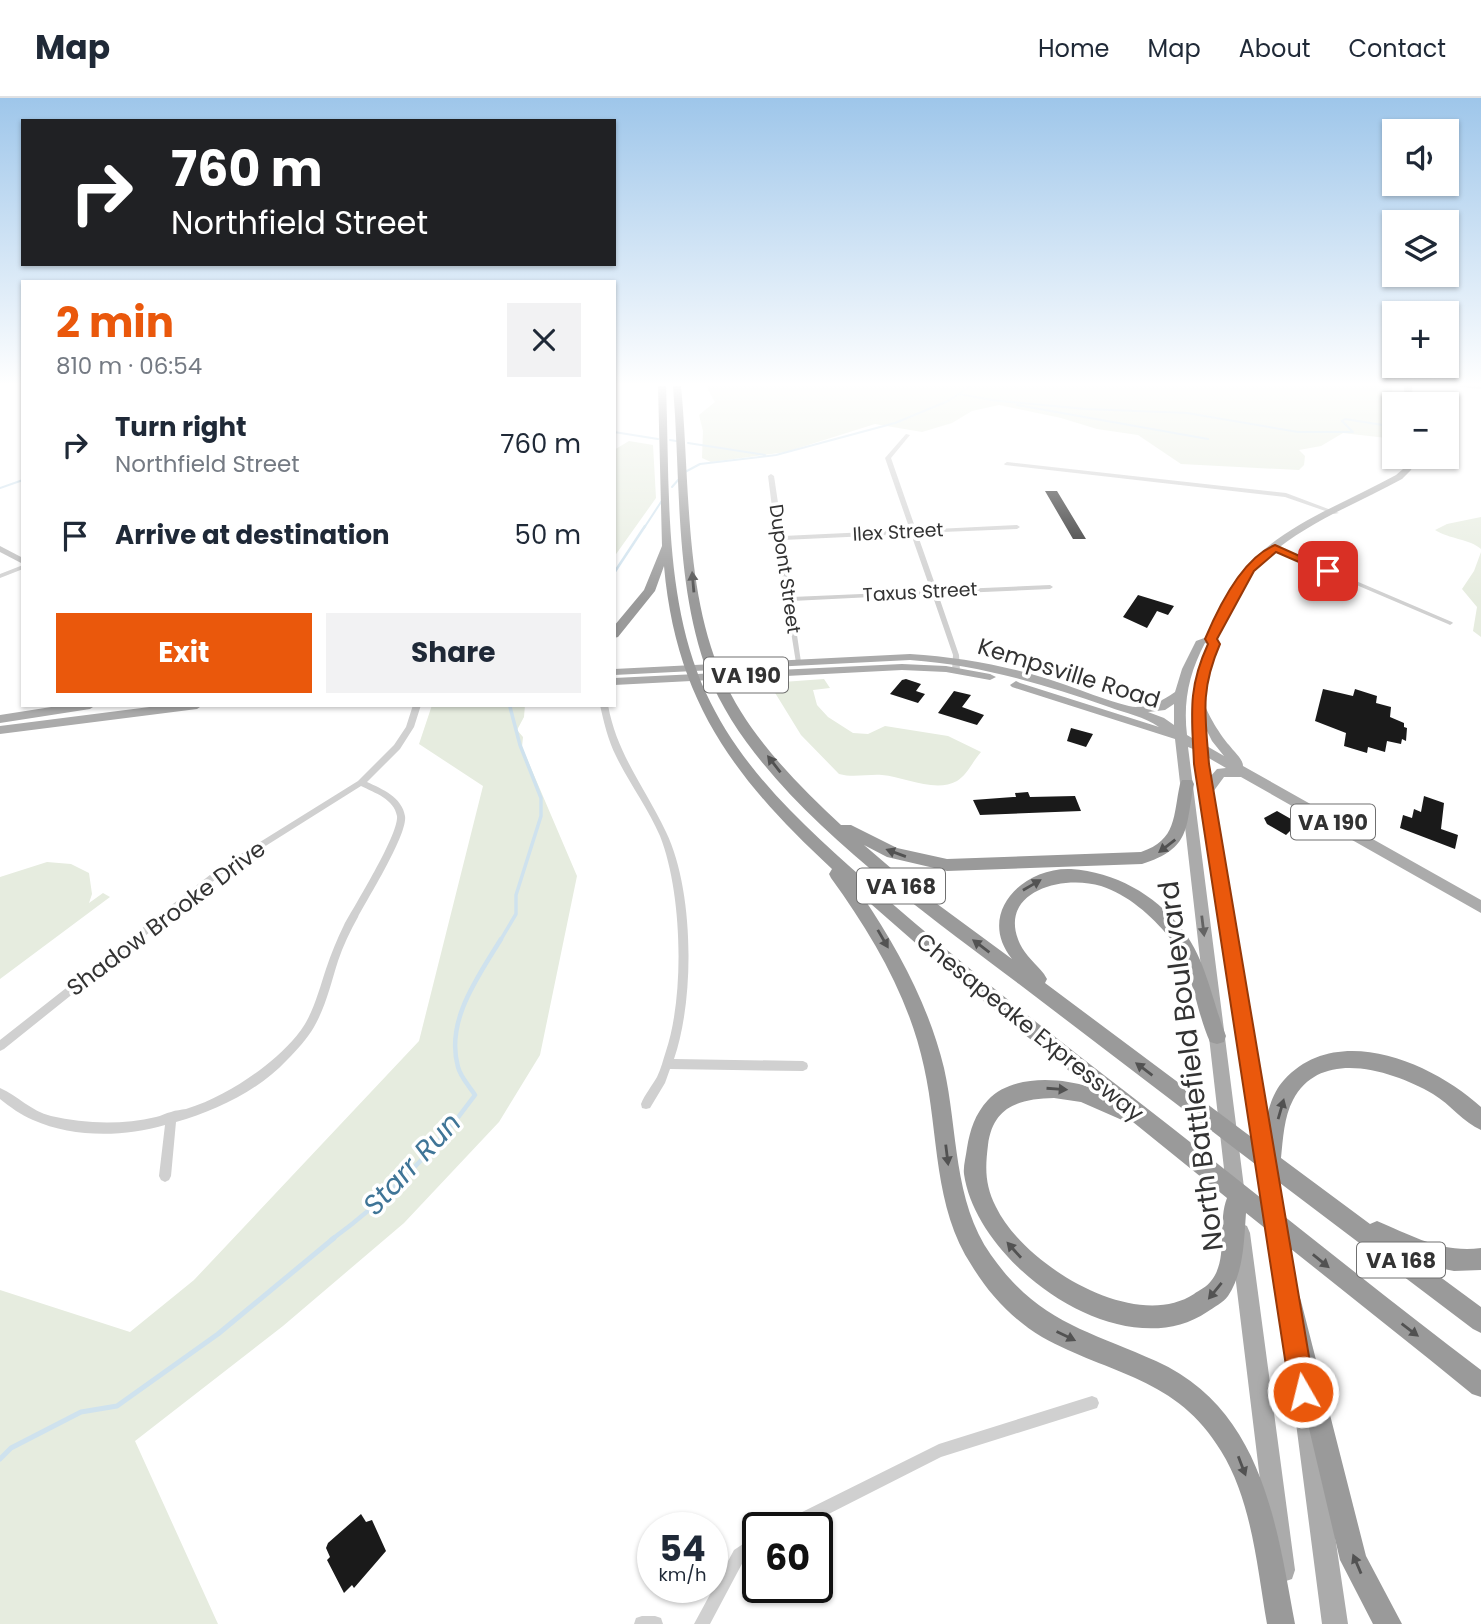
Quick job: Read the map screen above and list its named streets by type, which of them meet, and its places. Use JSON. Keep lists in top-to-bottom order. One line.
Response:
{"streets":{"highway":["VA 168","Chesapeake Expressway"],"main road":["Kempsville Road","VA 190","North Battlefield Boulevard"],"street":["Ilex Street","Dupont Street","Taxus Street","Shadow Brooke Drive"]},"crossings":[["Ilex Street","Dupont Street"],["Dupont Street","Taxus Street"],["Dupont Street","Kempsville Road"],["Kempsville Road","VA 190"],["Kempsville Road","North Battlefield Boulevard"],["VA 190","North Battlefield Boulevard"]],"water":["Starr Run"],"page":{"header":"Map","nav":["Home","Map","About","Contact"],"map_buttons":["+","−"],"turn":["760 m","Northfield Street"],"heading":["2 min","810 m · 06:54"],"list":[{"name":"Turn right","note":"Northfield Street","value":"760 m"},{"name":"Arrive at destination","value":"50 m"}],"buttons":["Exit","Share"],"speed":"54 km/h","limit":"60"}}
